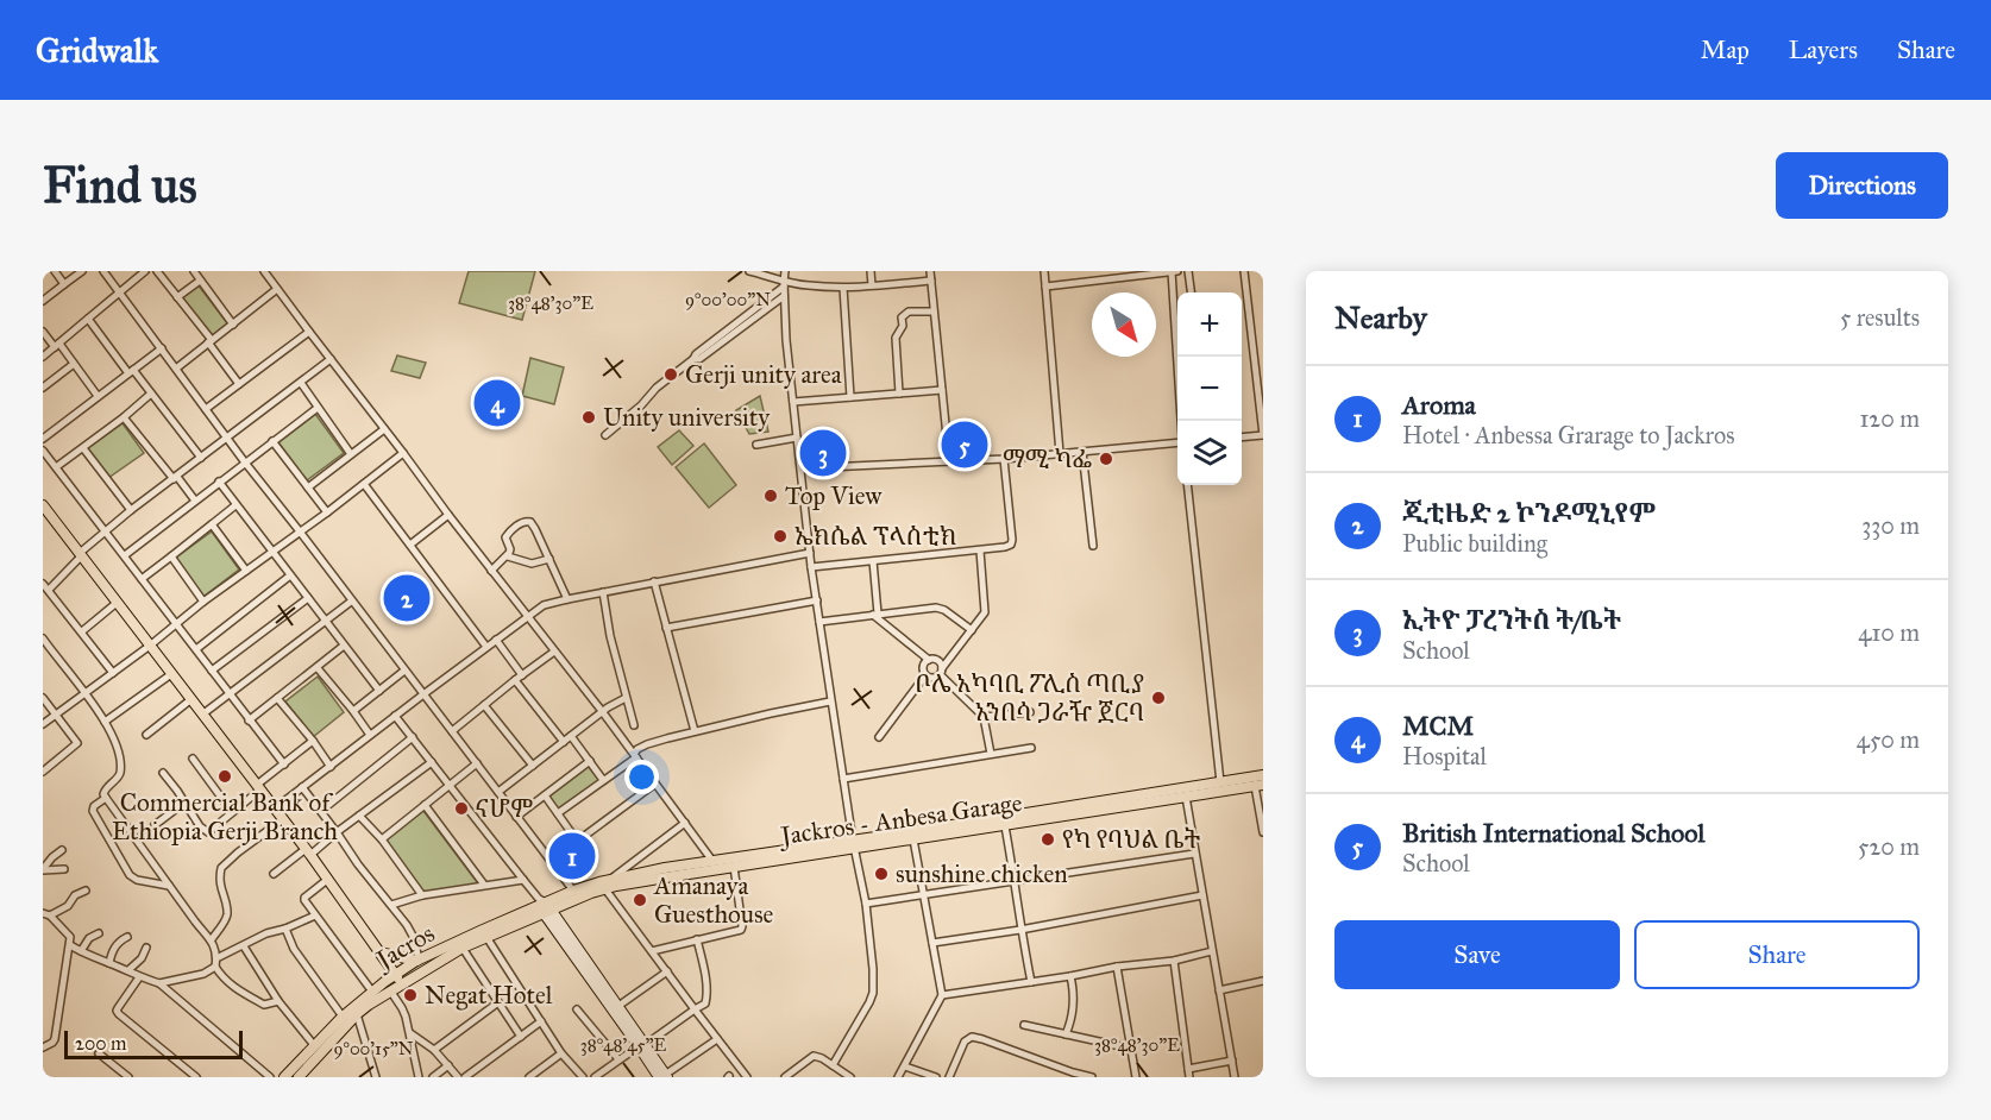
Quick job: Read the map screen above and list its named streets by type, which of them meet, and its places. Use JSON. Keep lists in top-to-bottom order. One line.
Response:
{"streets":{"main road":["Jackros - Anbesa Garage","Jacros"]},"crossings":[["Jackros - Anbesa Garage","Jacros"]],"places":["Gerji unity area","Unity university","ማሚ ካፌ","Top View","ኤክሴል ፕላስቲክ","ቦሌ አካባቢ ፖሊስ ጣቢያ አንበሳ ጋራዥ ጀርባ","Commercial Bank of Ethiopia Gerji Branch","ናሆም","የካ የባህል ቤት","sunshine chicken","Amanaya Guesthouse","Negat Hotel"],"scale_bar":"200 m","north":"bottom right","page":{"header":"Gridwalk","nav":["Map","Layers","Share"],"buttons":["Directions",["Save","Share"]],"title":"Find us","heading":["Nearby","5 results"],"map_buttons":["+","−"],"list":[{"mark":"1","name":"Aroma","note":"Hotel · Anbessa Grarage to Jackros","value":"120 m"},{"mark":"2","name":"ጂቲዜድ 2 ኮንዶሚኒየም","note":"Public building","value":"330 m"},{"mark":"3","name":"ኢትዮ ፓረንትስ ት/ቤት","note":"School","value":"410 m"},{"mark":"4","name":"MCM","note":"Hospital","value":"450 m"},{"mark":"5","name":"British International School","note":"School","value":"520 m"}],"pins":["4","5","3","2","1"],"scale":"200 m"},"coordinates":["9°00'00\"N","38°48'30\"E","38°48'45\"E","9°00'15\"N"]}
